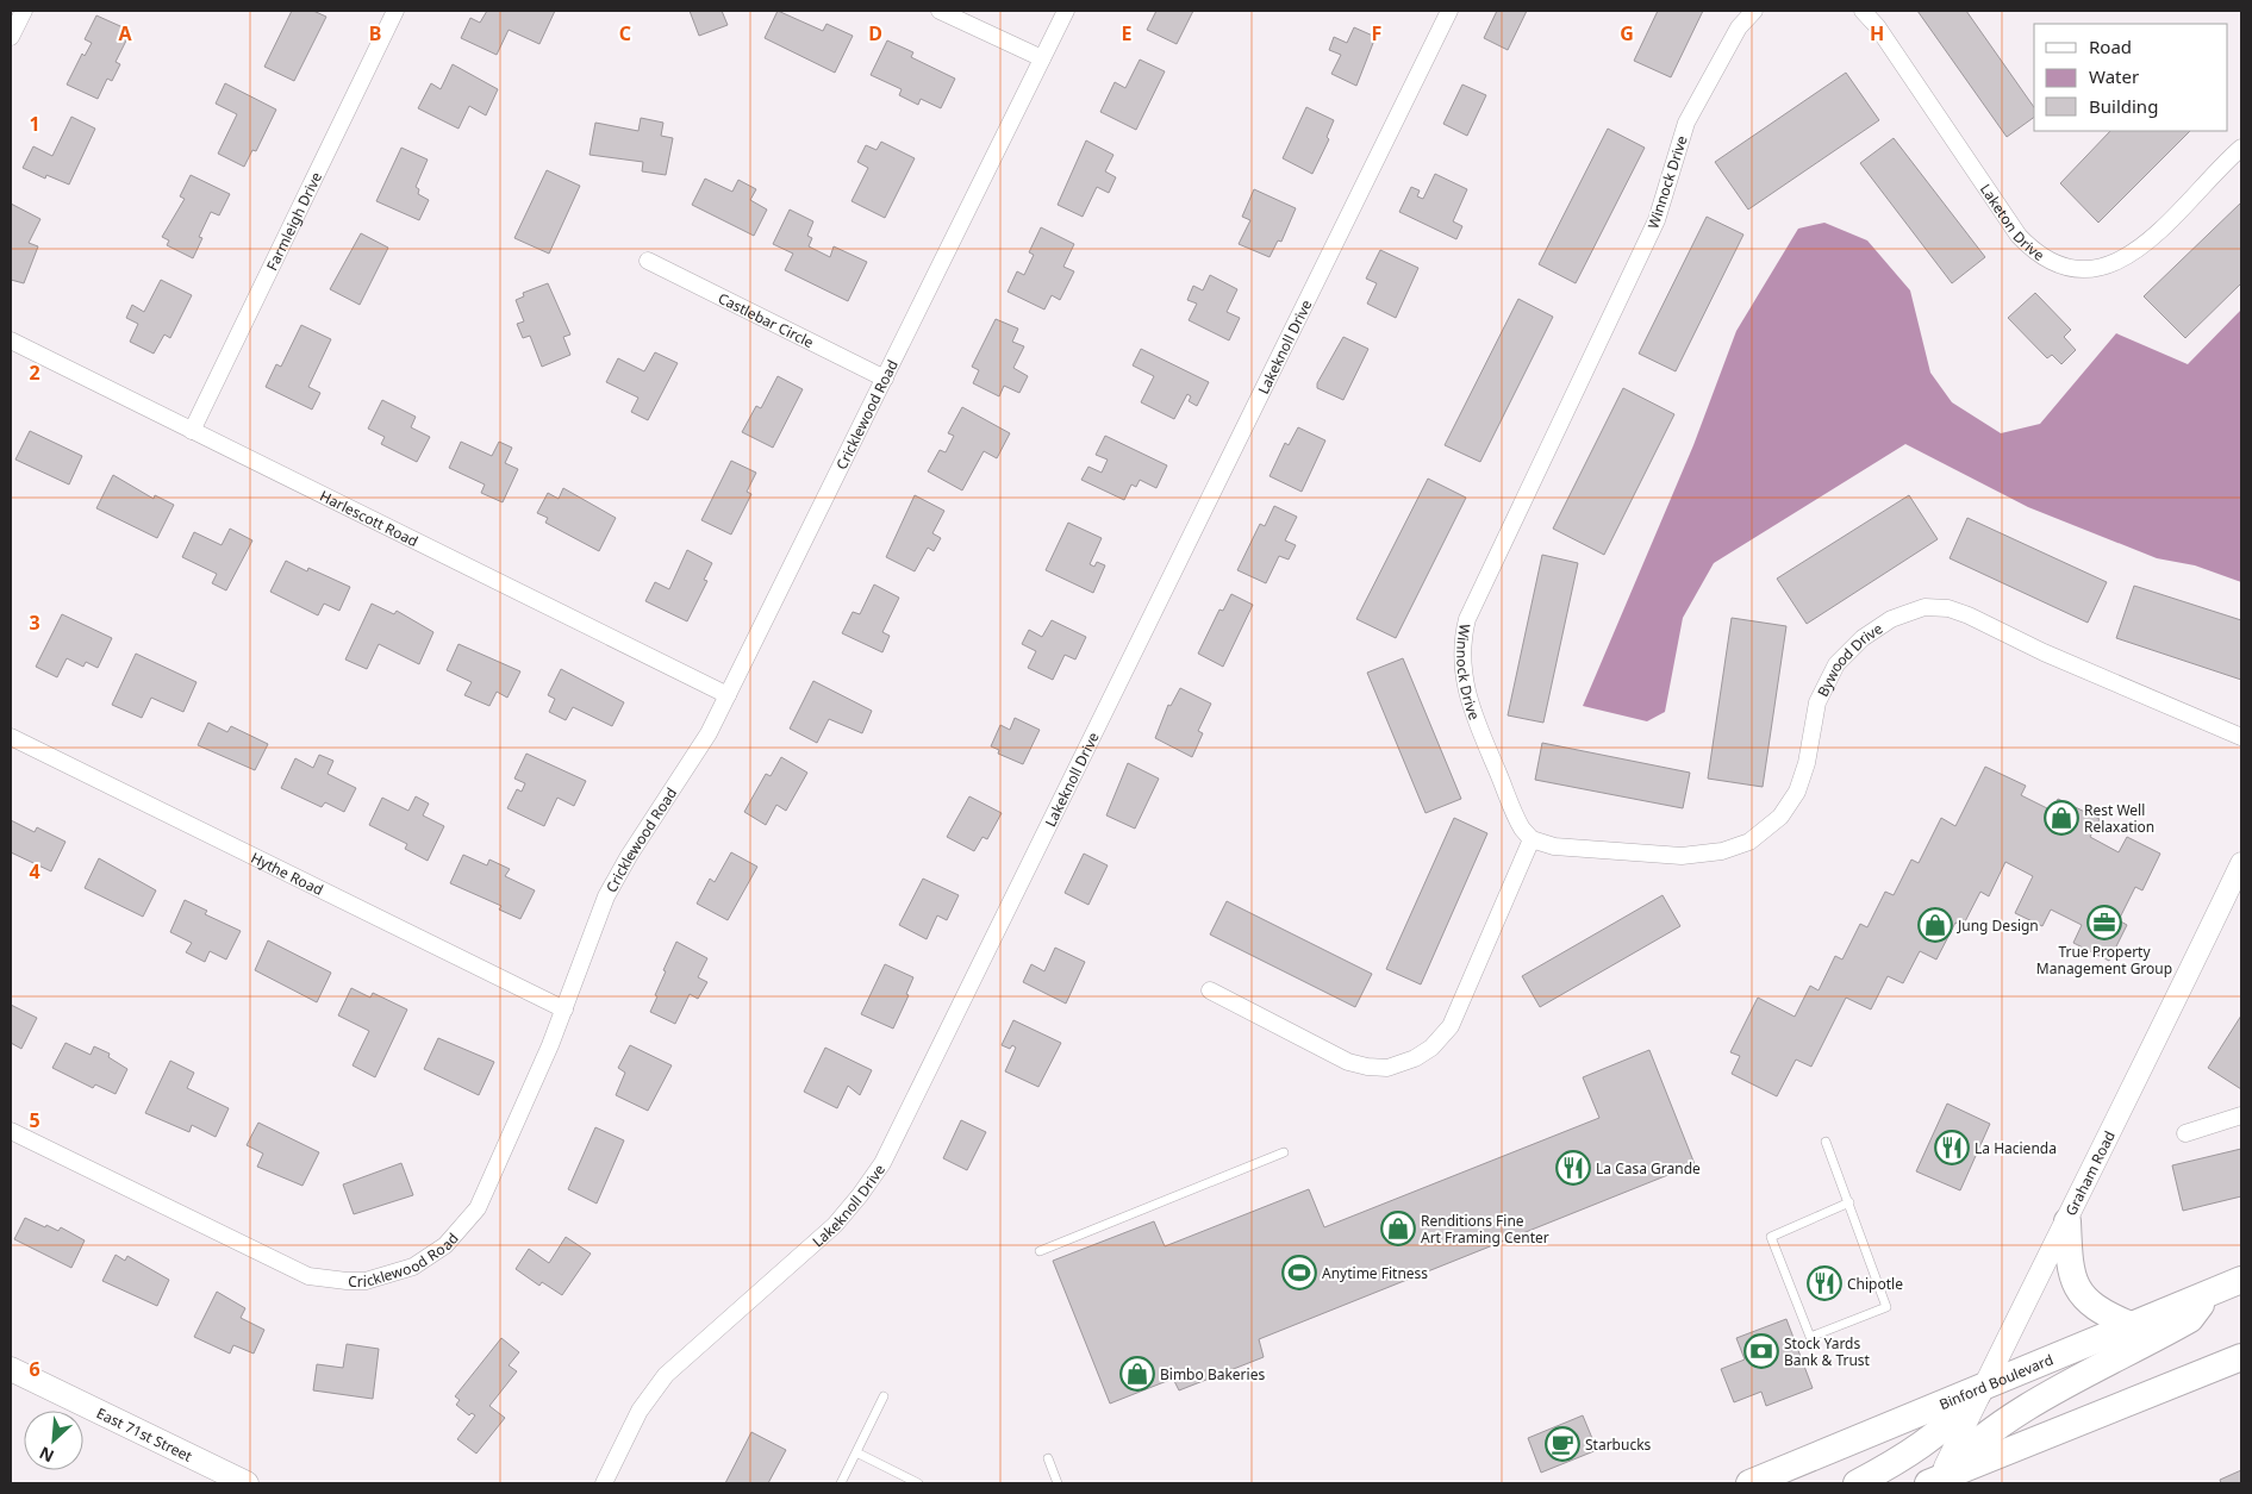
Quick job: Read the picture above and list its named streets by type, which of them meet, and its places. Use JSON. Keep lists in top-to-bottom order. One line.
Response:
{"streets":{"main road":["Binford Boulevard","East 71st Street"],"street":["Winnock Drive","Laketon Drive","Farmleigh Drive","Castlebar Circle","Lakeknoll Drive","Cricklewood Road","Harlescott Road","Bywood Drive","Hythe Road","Graham Road"]},"crossings":[["Winnock Drive","Bywood Drive"],["Farmleigh Drive","Harlescott Road"],["Castlebar Circle","Cricklewood Road"],["Cricklewood Road","Harlescott Road"],["Cricklewood Road","Hythe Road"],["Graham Road","Binford Boulevard"]],"places":{"shop":["Rest Well Relaxation","Jung Design","Renditions Fine Art Framing Center","Bimbo Bakeries"],"office":["True Property Management Group"],"restaurant":["La Hacienda","La Casa Grande","Chipotle"],"sports":["Anytime Fitness"],"bank":["Stock Yards Bank & Trust"],"cafe":["Starbucks"]},"legend":["Road","Water","Building"],"north":"bottom left","grid":{"columns":["A","B","C","D","E","F","G","H"],"rows":["1","2","3","4","5","6"]}}
